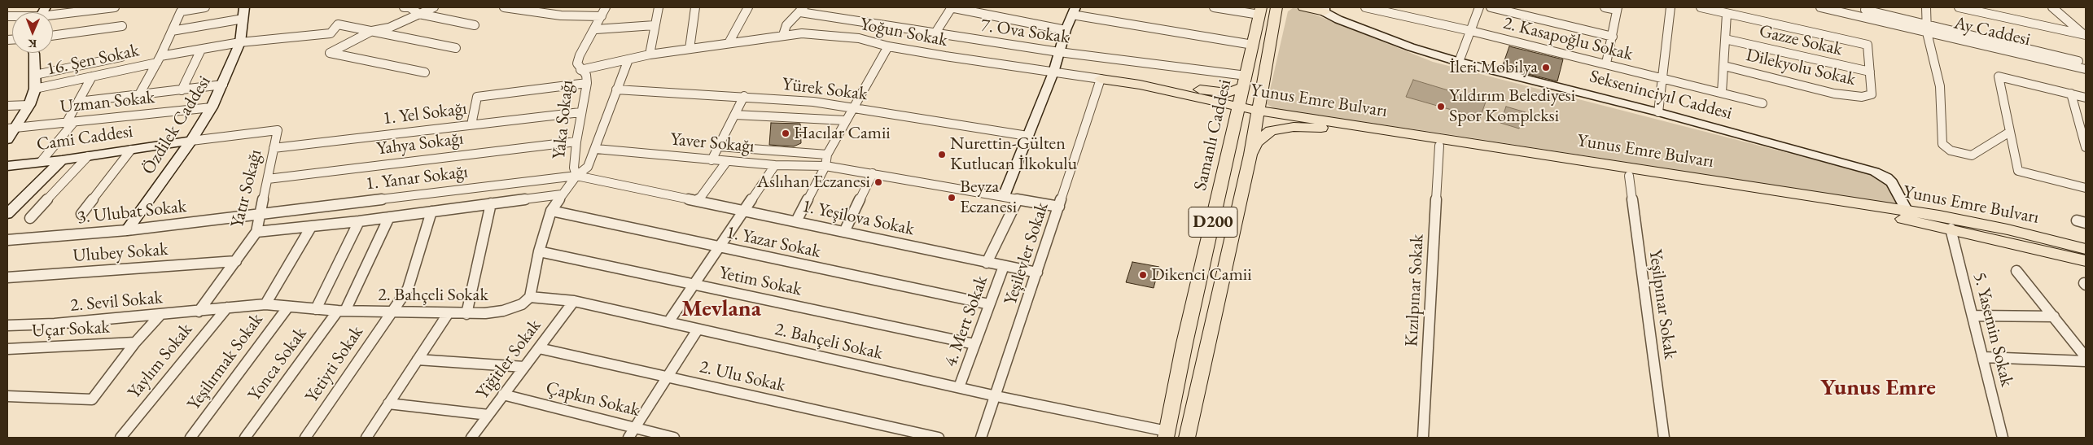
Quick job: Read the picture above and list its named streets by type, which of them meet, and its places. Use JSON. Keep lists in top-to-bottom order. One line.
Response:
{"streets":{"main road":["Sekseninciyıl Caddesi","Yunus Emre Bulvarı","Özdilek Caddesi","Samanlı Caddesi","Cami Caddesi","D200"],"street":["7. Ova Sokak","Ay Caddesi","Yoğun Sokak","2. Kasapoğlu Sokak","Gazze Sokak","16. Şen Sokak","Dilekyolu Sokak","Yürek Sokak","Uzman Sokak","1. Yel Sokağı","Yaka Sokağı","Yaver Sokağı","Yahya Sokağı","1. Yanar Sokağı","Yatır Sokağı","3. Ulubat Sokak","1. Yeşilova Sokak","1. Yazar Sokak","Ulubey Sokak","Yeşilevler Sokak","Yetim Sokak","Kızılpınar Sokak","2. Bahçeli Sokak","2. Sevil Sokak","Yeşilpınar Sokak","4. Mert Sokak","Uçar Sokak","5. Yasemin Sokak","Yiğitler Sokak","Yaylım Sokak","Yeşilırmak Sokak","Yonca Sokak","Yetiyti Sokak","2. Ulu Sokak","Çapkın Sokak"]},"crossings":[["7. Ova Sokak","Samanlı Caddesi"],["Yoğun Sokak","Yunus Emre Bulvarı"],["Yoğun Sokak","Yaka Sokağı"],["Yoğun Sokak","Yeşilevler Sokak"],["Gazze Sokak","Dilekyolu Sokak"],["16. Şen Sokak","Özdilek Caddesi"],["Sekseninciyıl Caddesi","Yunus Emre Bulvarı"],["Yunus Emre Bulvarı","Samanlı Caddesi"],["Yunus Emre Bulvarı","Yeşilevler Sokak"],["Yunus Emre Bulvarı","Kızılpınar Sokak"],["Yunus Emre Bulvarı","Yeşilpınar Sokak"],["Yunus Emre Bulvarı","5. Yasemin Sokak"],["Uzman Sokak","Özdilek Caddesi"],["1. Yel Sokağı","Yaka Sokağı"],["1. Yel Sokağı","Yatır Sokağı"],["Yaka Sokağı","Yahya Sokağı"],["Yaka Sokağı","1. Yanar Sokağı"],["Yaka Sokağı","1. Yeşilova Sokak"],["Özdilek Caddesi","Cami Caddesi"],["Özdilek Caddesi","Yatır Sokağı"],["Özdilek Caddesi","3. Ulubat Sokak"],["Samanlı Caddesi","2. Bahçeli Sokak"],["Cami Caddesi","Yatır Sokağı"],["Yaver Sokağı","Yeşilevler Sokak"],["Yaver Sokağı","4. Mert Sokak"],["Yahya Sokağı","Yatır Sokağı"],["1. Yanar Sokağı","Yatır Sokağı"],["1. Yanar Sokağı","3. Ulubat Sokak"],["1. Yanar Sokağı","1. Yeşilova Sokak"],["Yatır Sokağı","3. Ulubat Sokak"],["Yatır Sokağı","Ulubey Sokak"],["Yatır Sokağı","2. Sevil Sokak"],["1. Yeşilova Sokak","Yeşilevler Sokak"],["1. Yeşilova Sokak","4. Mert Sokak"],["1. Yazar Sokak","4. Mert Sokak"],["Yeşilevler Sokak","2. Bahçeli Sokak"],["Yetim Sokak","4. Mert Sokak"],["2. Bahçeli Sokak","2. Sevil Sokak"],["2. Bahçeli Sokak","4. Mert Sokak"],["2. Bahçeli Sokak","Yiğitler Sokak"],["2. Bahçeli Sokak","Yaylım Sokak"],["2. Bahçeli Sokak","Yeşilırmak Sokak"],["2. Bahçeli Sokak","Yonca Sokak"],["2. Bahçeli Sokak","Yetiyti Sokak"],["2. Sevil Sokak","Yaylım Sokak"],["Yiğitler Sokak","2. Ulu Sokak"],["Yiğitler Sokak","Çapkın Sokak"]],"districts":["Mevlana","Yunus Emre"],"places":["İleri Mobilya","Yıldırım Belediyesi Spor Kompleksi","Hacılar Camii","Nurettin-Gülten Kutlucan İlkokulu","Aslıhan Eczanesi","Beyza Eczanesi","Dikenci Camii"],"north":"bottom"}
